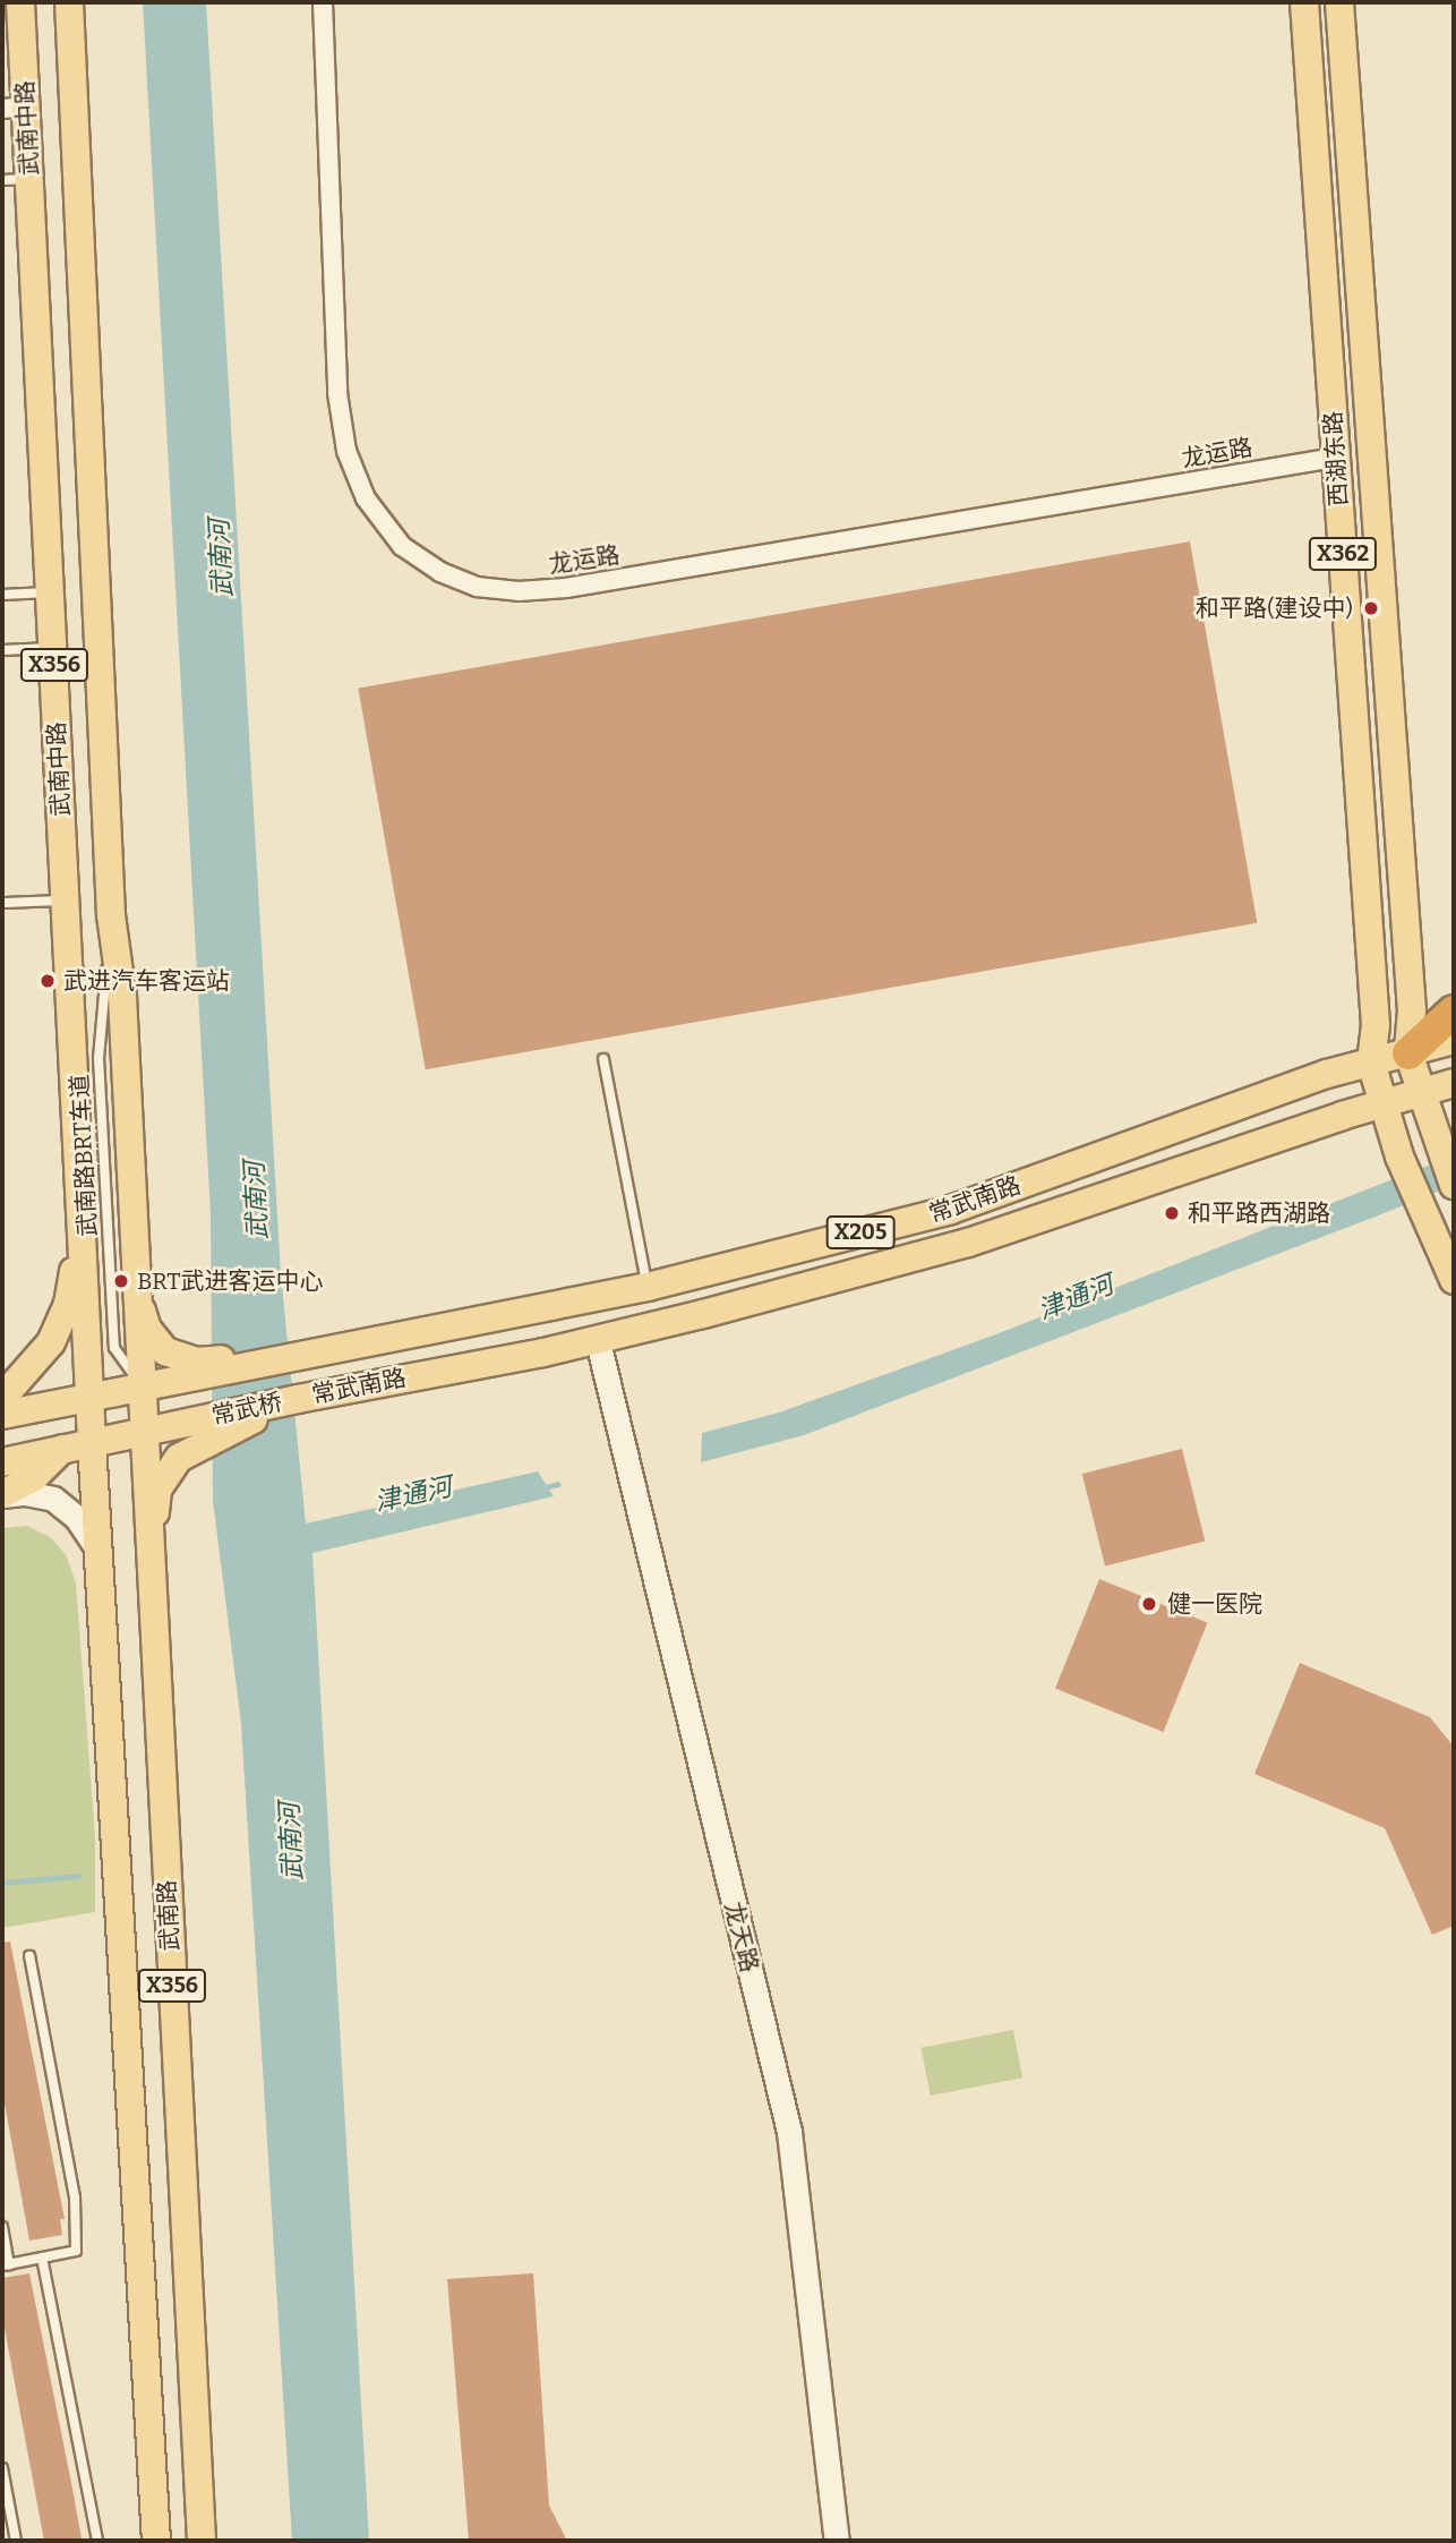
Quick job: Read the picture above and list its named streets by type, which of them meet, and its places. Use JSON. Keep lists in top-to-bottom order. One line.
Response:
{"streets":{"main road":["武南中路","西湖东路","X362","X356","常武南路","X205","常武桥","武南路"],"street":["龙运路","龙天路"],"lane":["武南路BRT车道"]},"crossings":[["武南中路","武南路BRT车道"],["武南中路","X205"],["武南中路","武南路"],["龙运路","西湖东路"],["西湖东路","X362"],["西湖东路","常武南路"],["西湖东路","X205"],["X362","常武南路"],["X362","X205"],["武南路BRT车道","X205"],["武南路BRT车道","武南路"],["常武南路","X205"],["常武南路","常武桥"],["常武南路","龙天路"],["X205","常武桥"],["X205","武南路"]],"water":["武南河","津通河"],"places":["和平路(建设中)","武进汽车客运站","和平路西湖路","BRT武进客运中心","健一医院"]}
